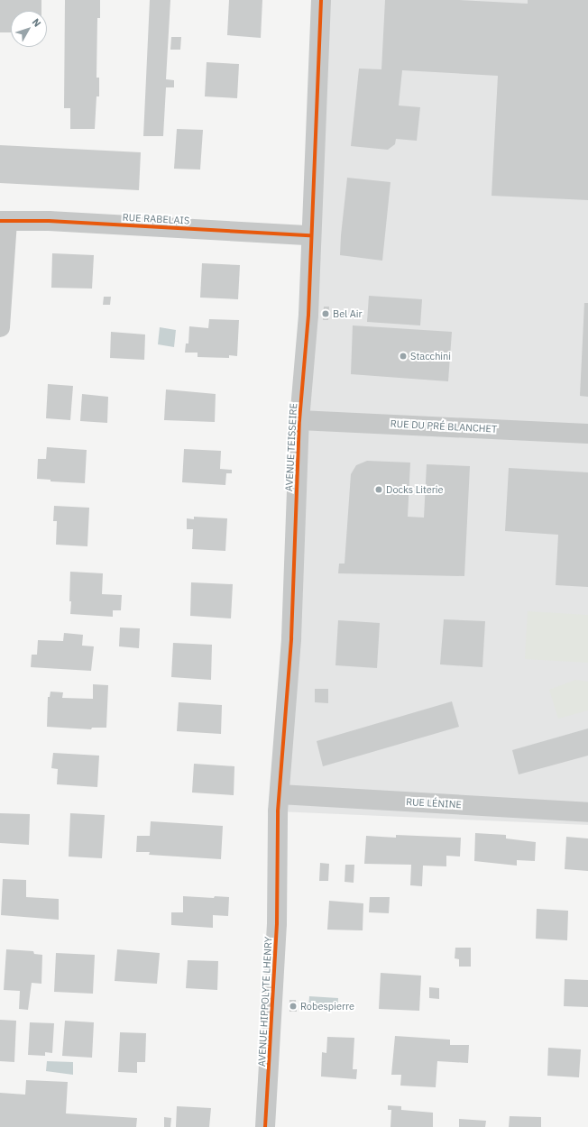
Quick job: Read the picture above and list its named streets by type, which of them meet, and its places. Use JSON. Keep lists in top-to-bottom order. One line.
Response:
{"streets":{"street":["RUE RABELAIS","RUE DU PRÉ BLANCHET","AVENUE TEISSEIRE","RUE LÉNINE","AVENUE HIPPOLYTE LHENRY"]},"crossings":[["RUE RABELAIS","AVENUE TEISSEIRE"],["RUE DU PRÉ BLANCHET","AVENUE TEISSEIRE"],["AVENUE TEISSEIRE","RUE LÉNINE"],["AVENUE TEISSEIRE","AVENUE HIPPOLYTE LHENRY"],["RUE LÉNINE","AVENUE HIPPOLYTE LHENRY"]],"places":["Bel Air","Stacchini","Docks Literie","Robespierre"],"north":"top right"}
